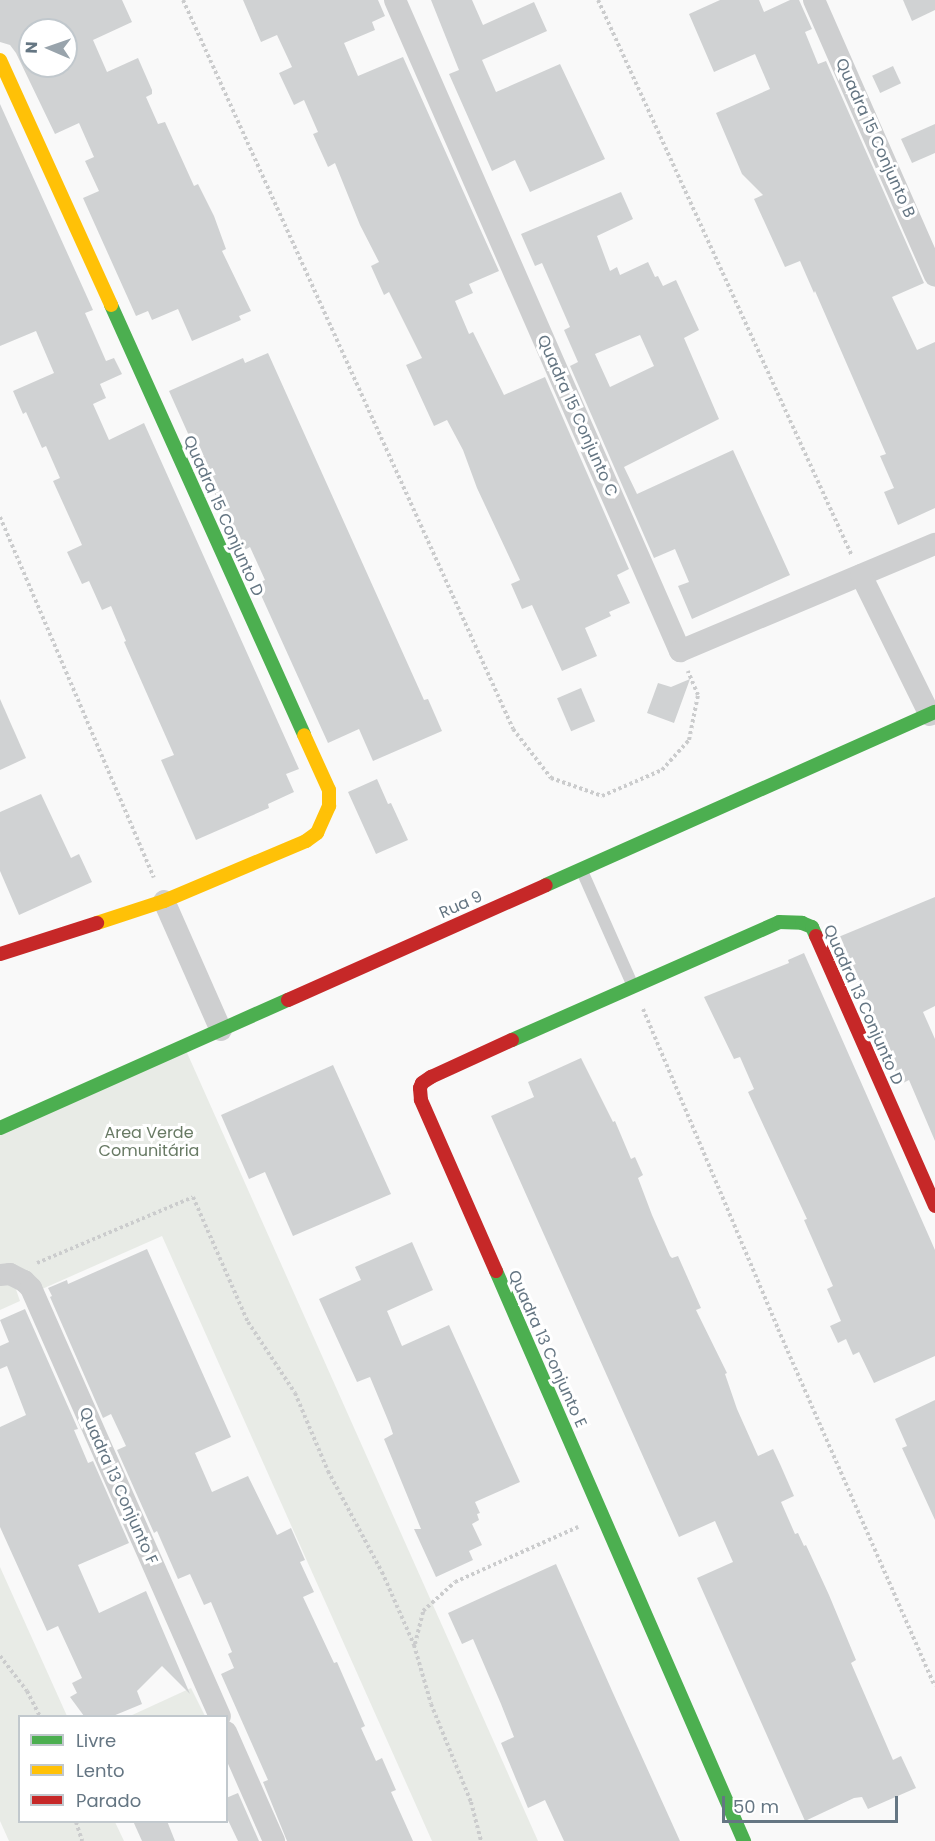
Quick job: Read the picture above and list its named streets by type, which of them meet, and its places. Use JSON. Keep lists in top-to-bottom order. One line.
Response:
{"streets":{"street":["Quadra 15 Conjunto B","Quadra 15 Conjunto C","Quadra 15 Conjunto D","Rua 9","Quadra 13 Conjunto D","Quadra 13 Conjunto E","Quadra 13 Conjunto F"]},"crossings":[["Quadra 13 Conjunto D","Quadra 13 Conjunto E"]],"parks":["Area Verde Comunitária"],"legend":["Livre","Lento","Parado"],"scale_bar":"50 m","north":"left"}
